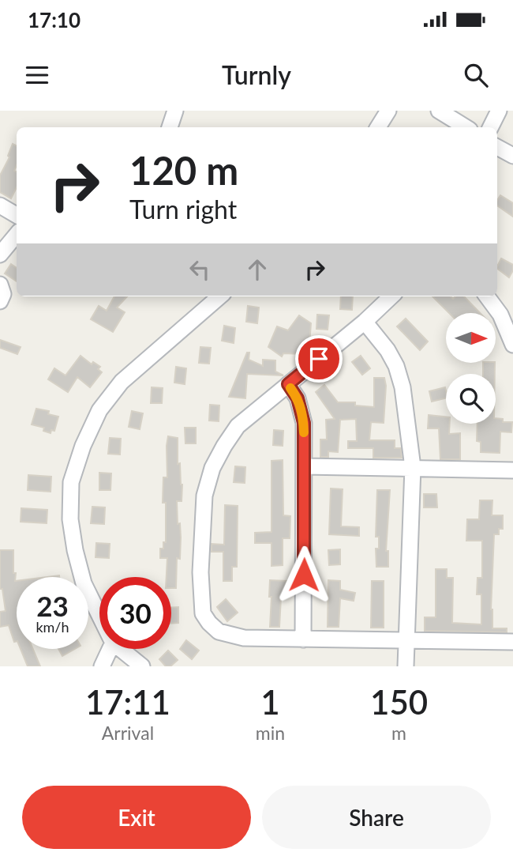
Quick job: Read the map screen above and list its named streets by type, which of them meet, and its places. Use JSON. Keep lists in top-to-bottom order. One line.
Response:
{"north":"right","page":{"status":"17:10","header":"Turnly","turn":["120 m","Turn right"],"speed":"23 km/h","limit":"30","eta":["17:11","Arrival","1","min","150","m"],"buttons":["Exit","Share"]}}
